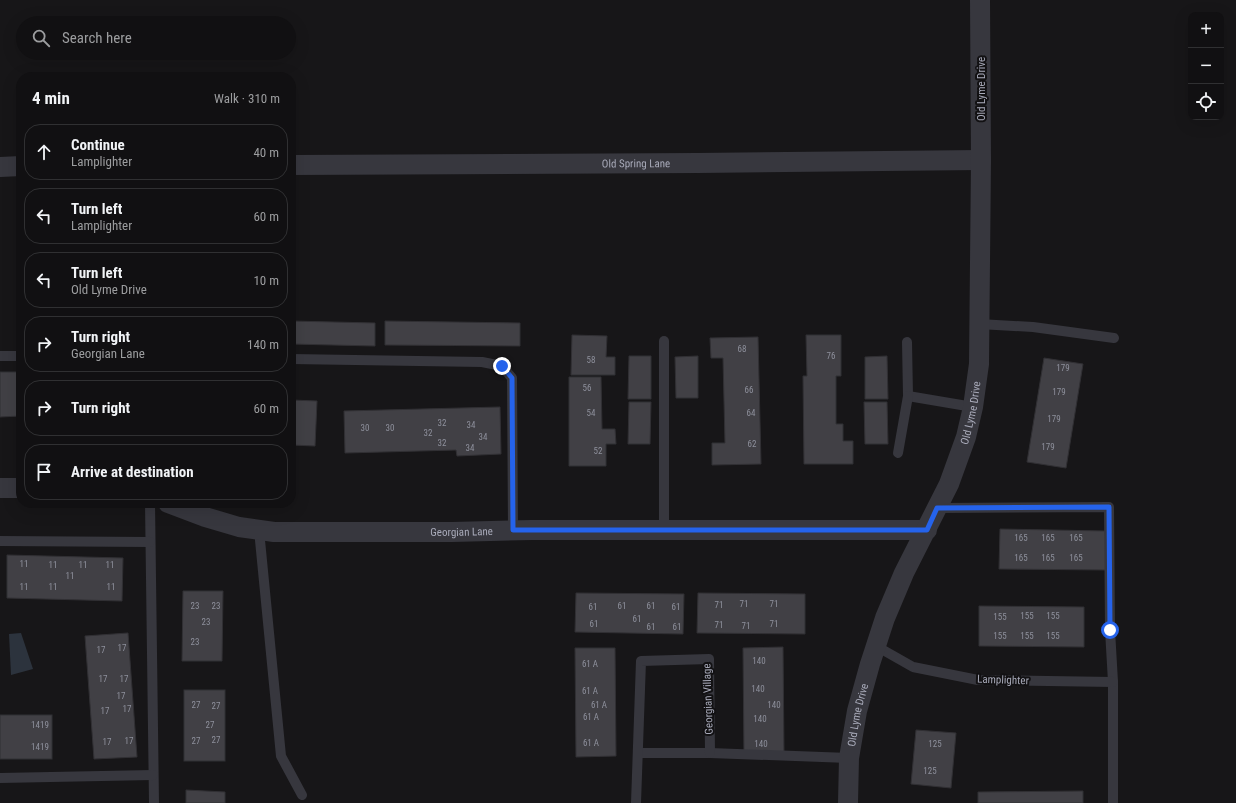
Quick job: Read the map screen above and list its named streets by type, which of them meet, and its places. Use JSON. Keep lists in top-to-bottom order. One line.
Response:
{"streets":{"street":["Old Lyme Drive","Old Spring Lane","Georgian Lane"],"lane":["Lamplighter","Georgian Village"]},"crossings":[["Old Lyme Drive","Old Spring Lane"],["Old Lyme Drive","Georgian Lane"],["Old Lyme Drive","Lamplighter"]],"house_numbers":["68","76","58","179","56","66","179","54","64","179","32","34","30","30","32","34","32","62","179","34","52","165","165","165","165","165","165","11","11","11","11","11","11","11","11","71","71","71","23","23","61","61","61","61","155","155","155","61","23","61","71","71","71","61","61","155","155","155","23","17","17","140","61 A","17","17","140","61 A","17","27","61 A","140","27","17","17","61 A","140","1419","27","27","17","27","17","61 A","140","125","1419","125"],"page":{"map_buttons":["+","−"],"search":"Search here","heading":["4 min","Walk · 310 m"],"list":[["Continue","Lamplighter","40 m"],["Turn left","Lamplighter","60 m"],["Turn left","Old Lyme Drive","10 m"],["Turn right","Georgian Lane","140 m"],["Turn right","60 m"],"Arrive at destination"]}}
